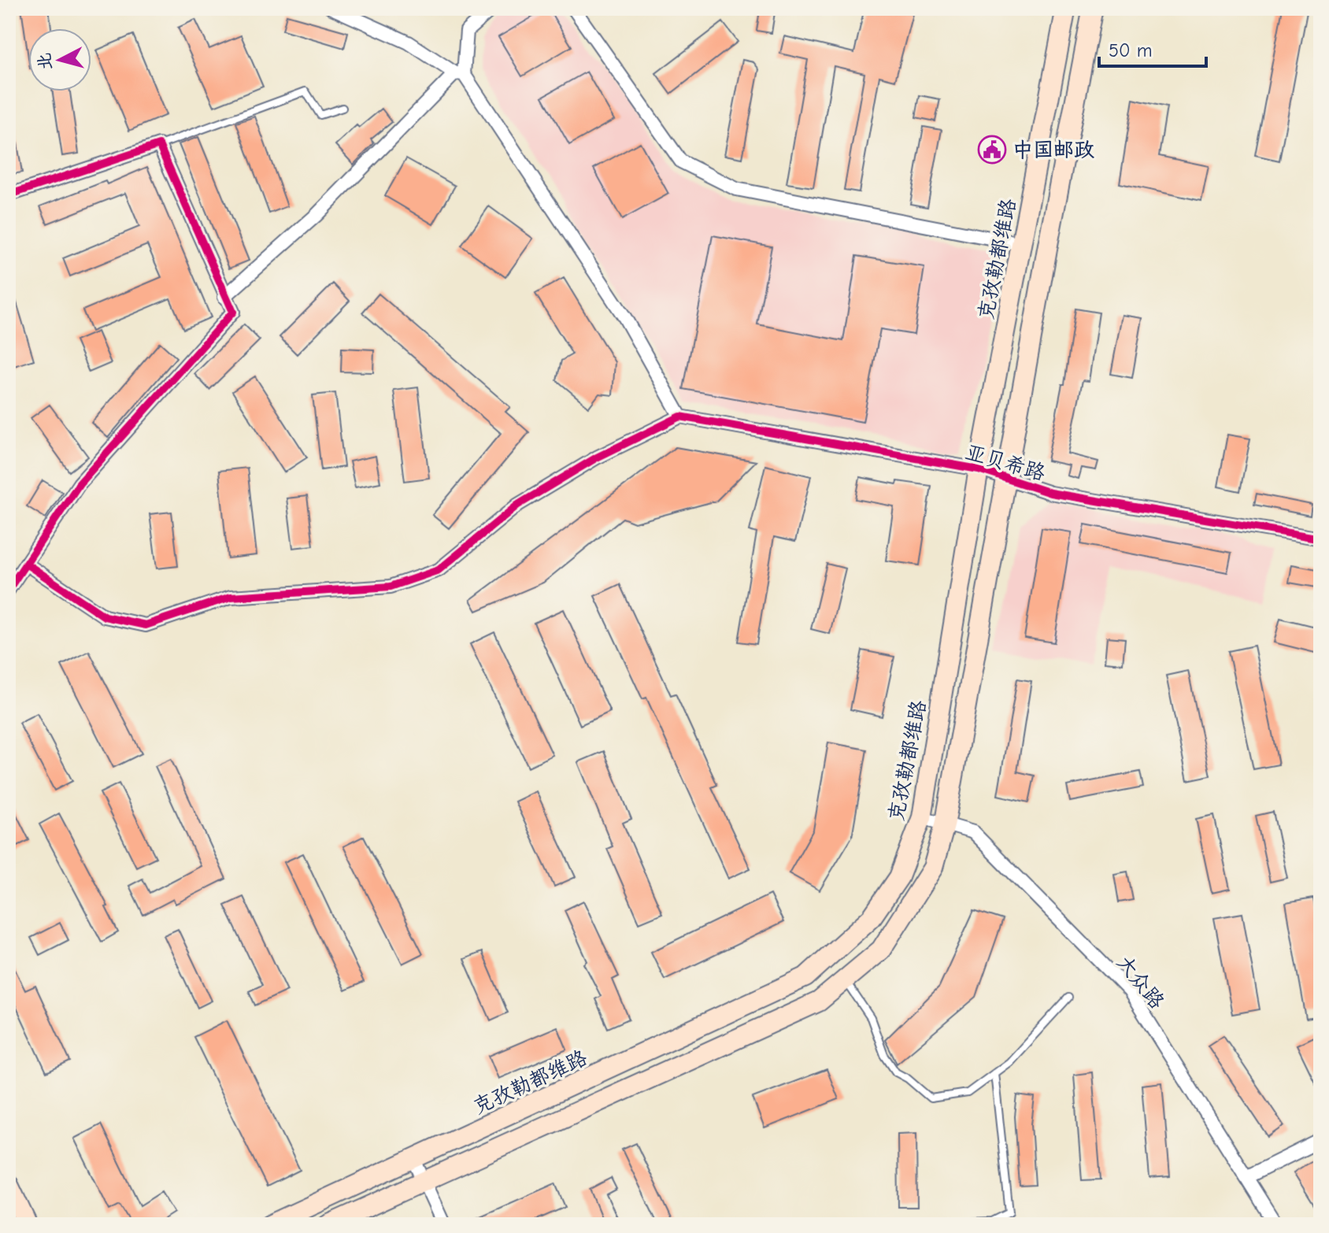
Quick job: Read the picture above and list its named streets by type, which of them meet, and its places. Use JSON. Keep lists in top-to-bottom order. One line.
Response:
{"streets":{"main road":["克孜勒都维路"],"street":["亚贝希路","大众路"]},"crossings":[["克孜勒都维路","亚贝希路"],["克孜勒都维路","大众路"]],"places":{"public building":["中国邮政"]},"scale_bar":"50 m","north":"left"}
